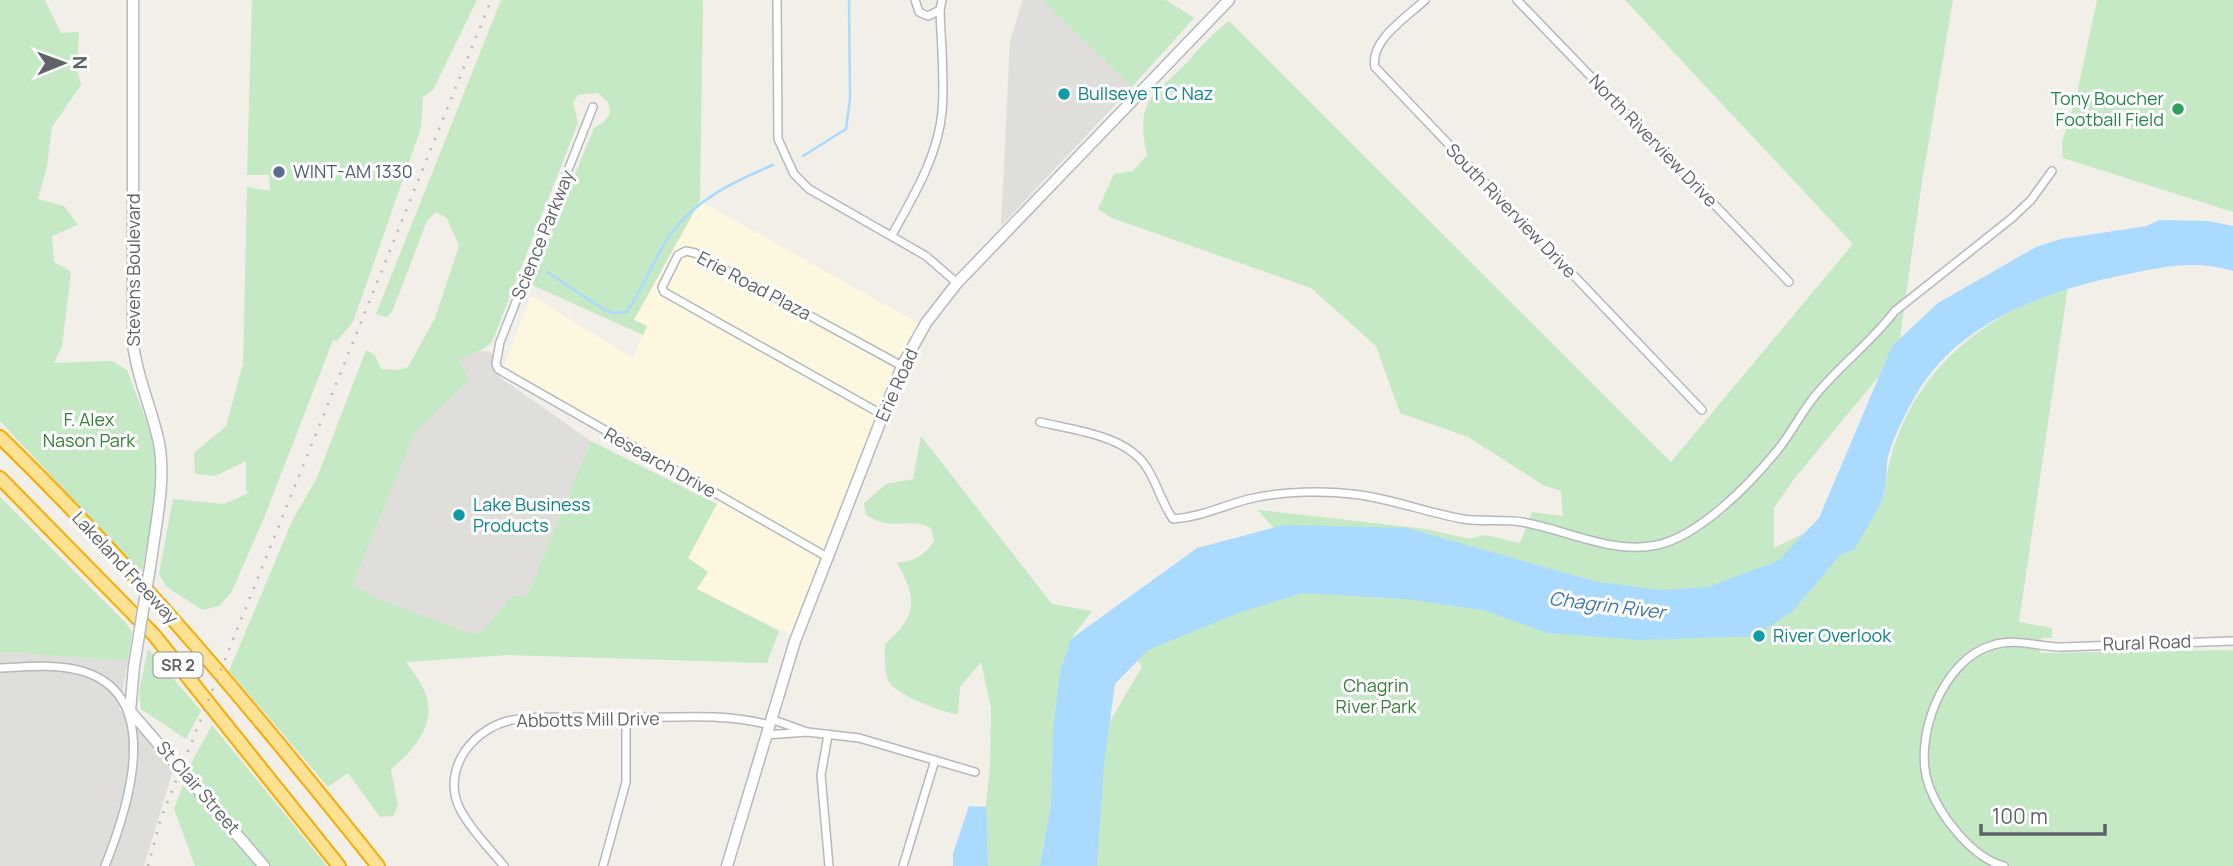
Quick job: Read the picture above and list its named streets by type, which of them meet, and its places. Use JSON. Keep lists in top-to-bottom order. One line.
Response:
{"streets":{"highway":["Lakeland Freeway","SR 2"],"street":["North Riverview Drive","South Riverview Drive","Science Parkway","Stevens Boulevard","Erie Road Plaza","Erie Road","Research Drive","Rural Road","Abbotts Mill Drive","St Clair Street"]},"crossings":[["Science Parkway","Research Drive"],["Stevens Boulevard","St Clair Street"],["Erie Road Plaza","Erie Road"],["Erie Road","Research Drive"],["Erie Road","Abbotts Mill Drive"]],"water":["Chagrin River"],"parks":["F. Alex Nason Park","Chagrin River Park"],"places":["Bullseye T C Naz","Tony Boucher Football Field","WINT-AM 1330","Lake Business Products","River Overlook"],"scale_bar":"100 m","north":"right"}
